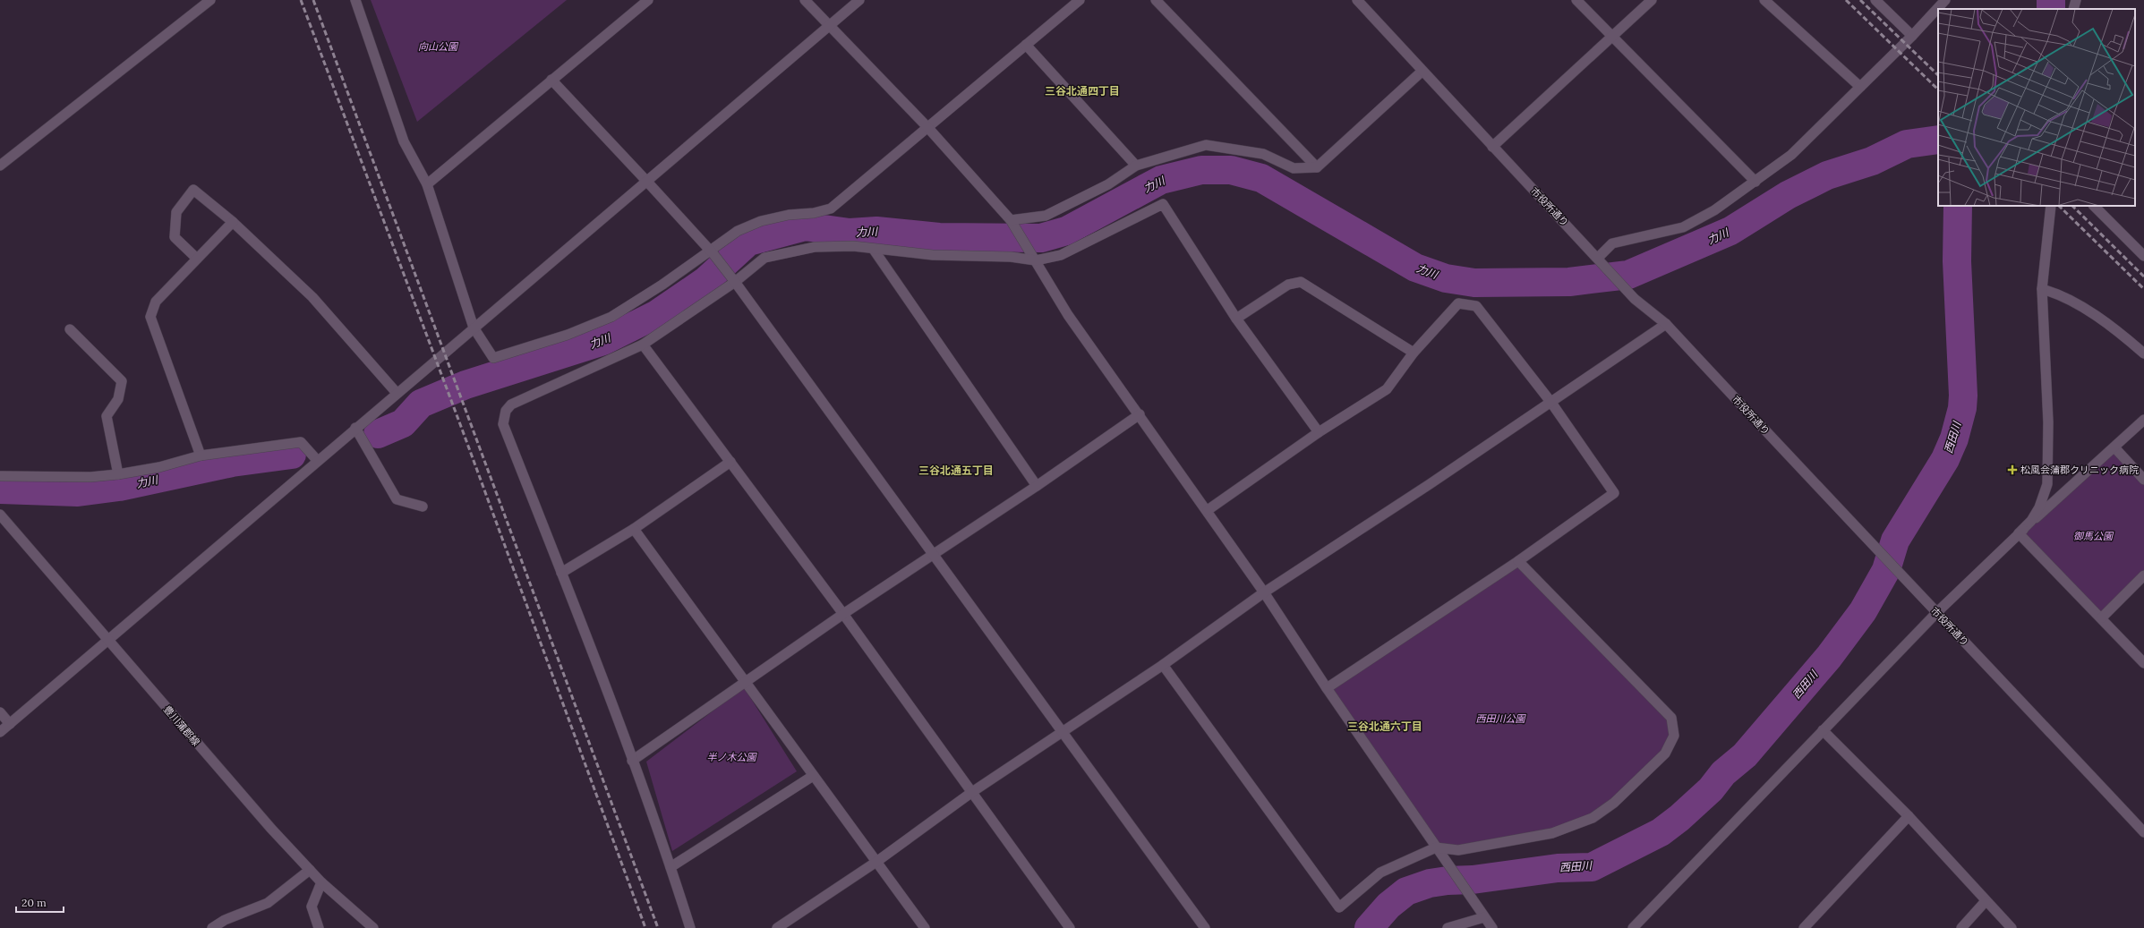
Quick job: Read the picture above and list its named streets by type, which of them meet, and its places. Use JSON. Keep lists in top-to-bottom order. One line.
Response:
{"streets":{"street":["市役所通り","豊川蒲郡線"]},"districts":["三谷北通四丁目","三谷北通五丁目","三谷北通六丁目"],"water":["力川","西田川"],"parks":["向山公園","御馬公園","西田川公園","半ノ木公園"],"places":{"health":["松風会蒲郡クリニック病院"]},"scale_bar":"20 m"}
